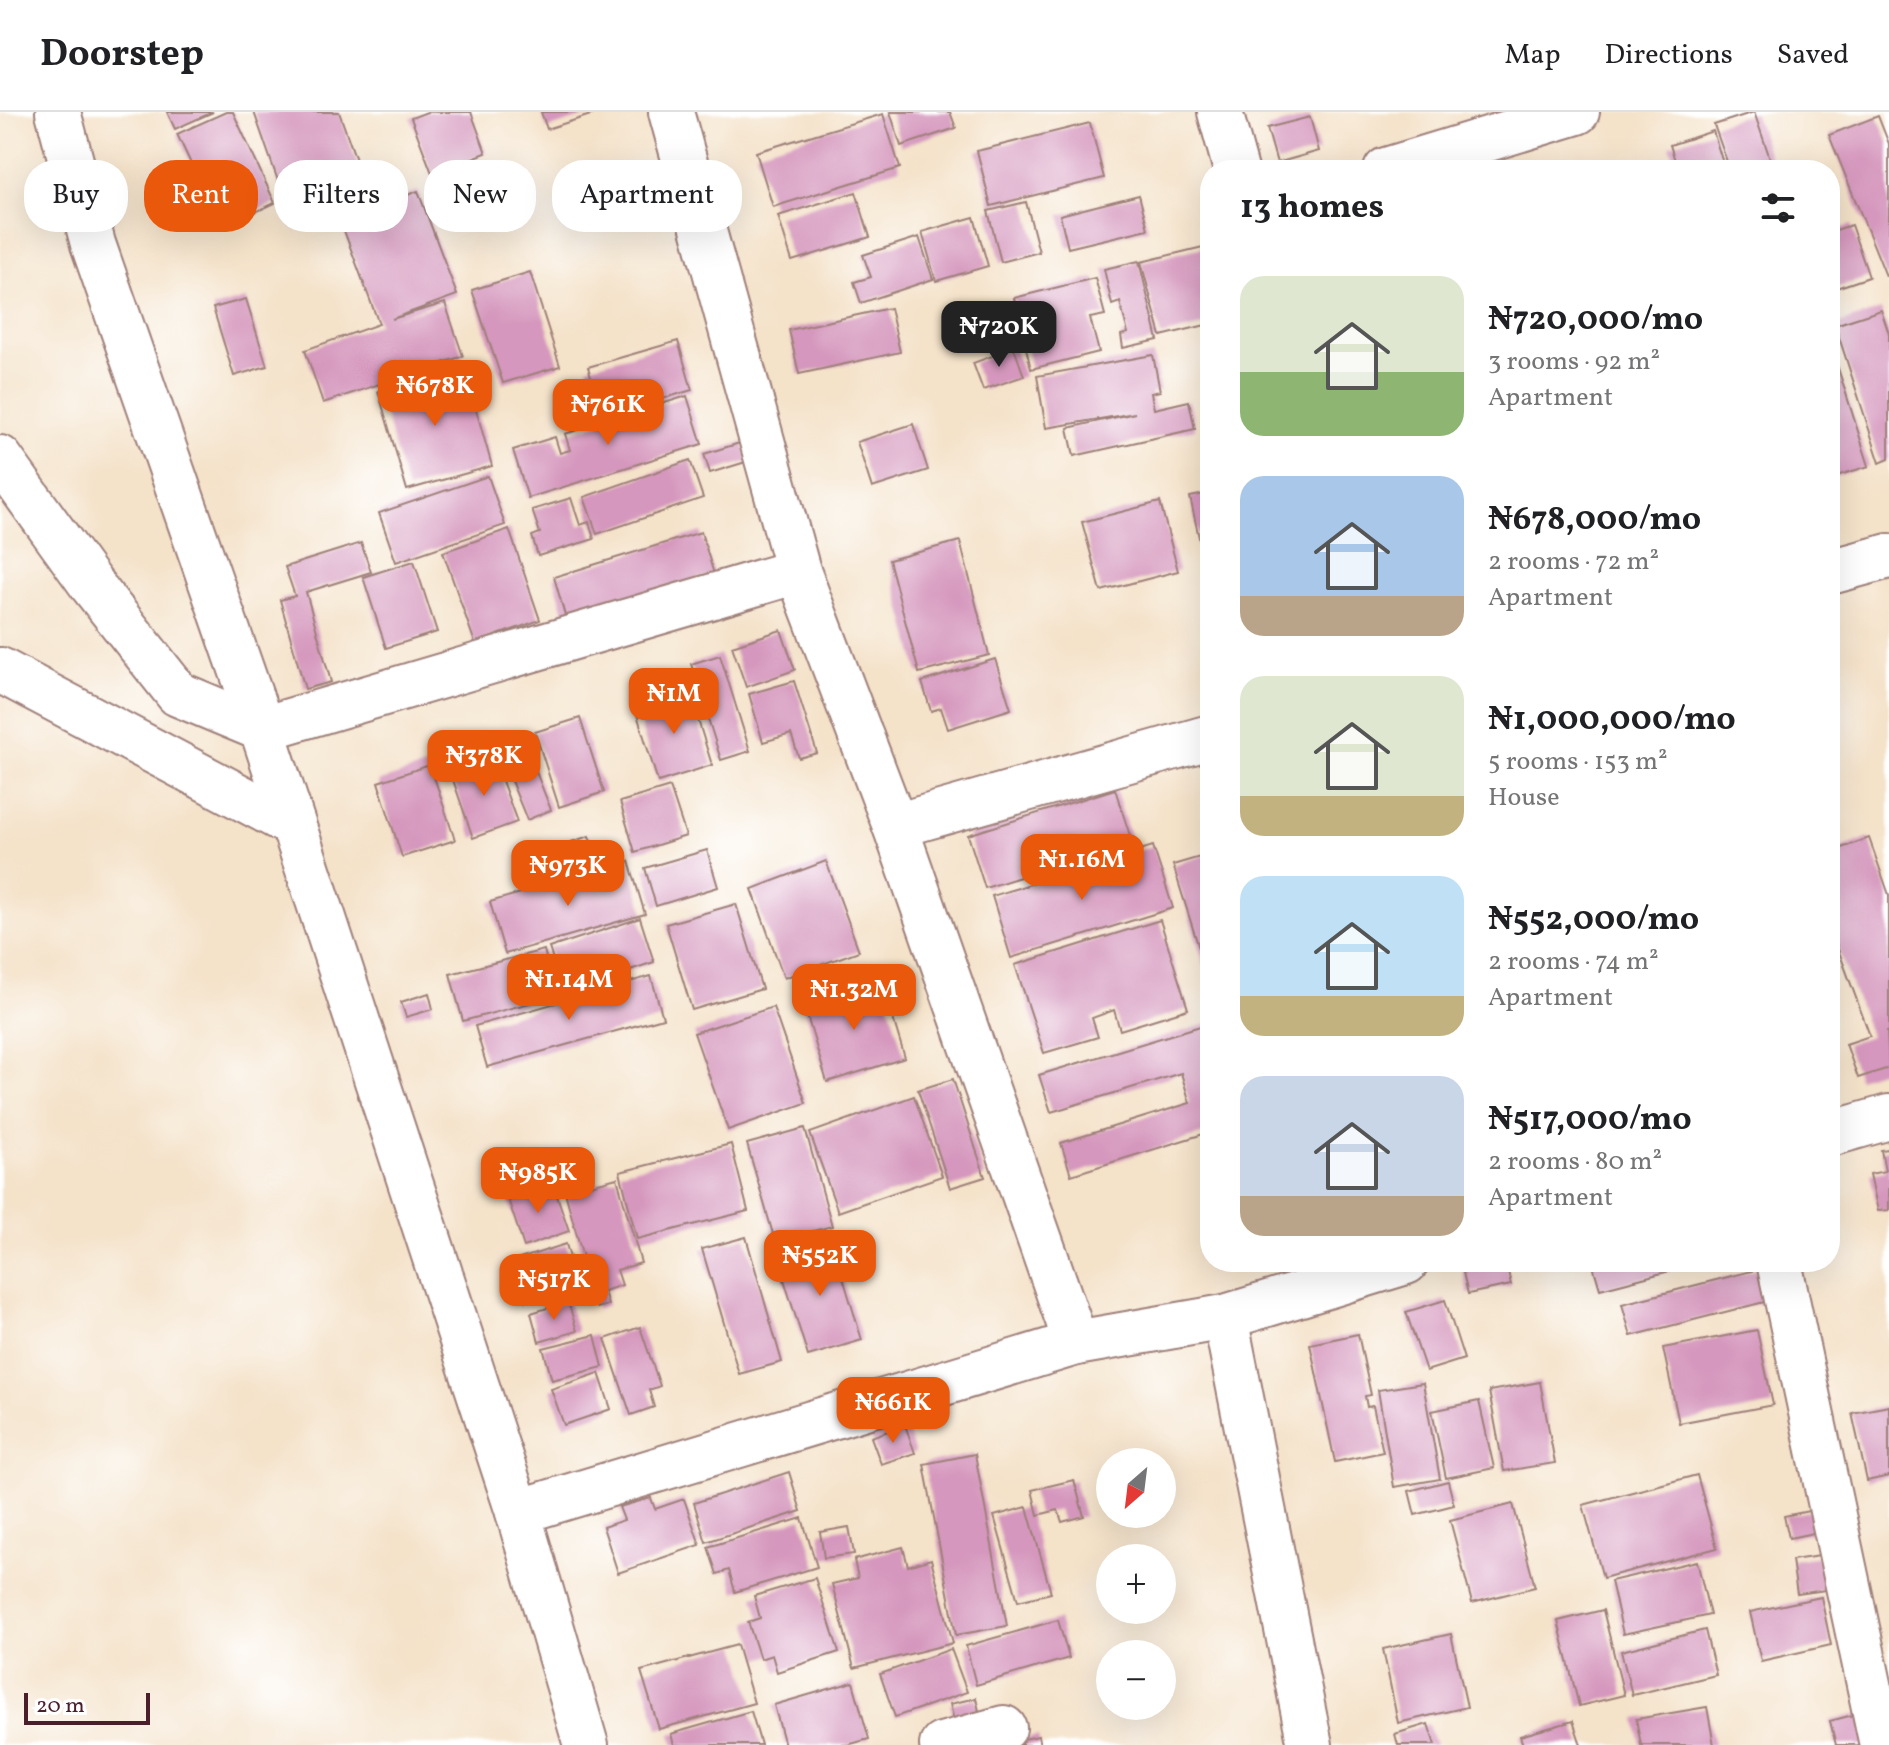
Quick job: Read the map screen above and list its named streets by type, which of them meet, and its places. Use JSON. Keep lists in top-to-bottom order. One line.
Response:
{"scale_bar":"20 m","north":"bottom left","page":{"header":"Doorstep","nav":["Map","Directions","Saved"],"chip":["Buy","Rent","Filters","New","Apartment"],"heading":"13 homes","list":[{"name":"₦720,000/mo","note":"3 rooms · 92 m² · Apartment"},{"name":"₦678,000/mo","note":"2 rooms · 72 m² · Apartment"},{"name":"₦1,000,000/mo","note":"5 rooms · 153 m² · House"},{"name":"₦552,000/mo","note":"2 rooms · 74 m² · Apartment"},{"name":"₦517,000/mo","note":"2 rooms · 80 m² · Apartment"}],"price":["₦720K","₦678K","₦761K","₦1M","₦378K","₦1.16M","₦973K","₦1.14M","₦1.32M","₦985K","₦552K","₦517K","₦661K"],"map_buttons":["+","−"],"scale":"20 m"}}
